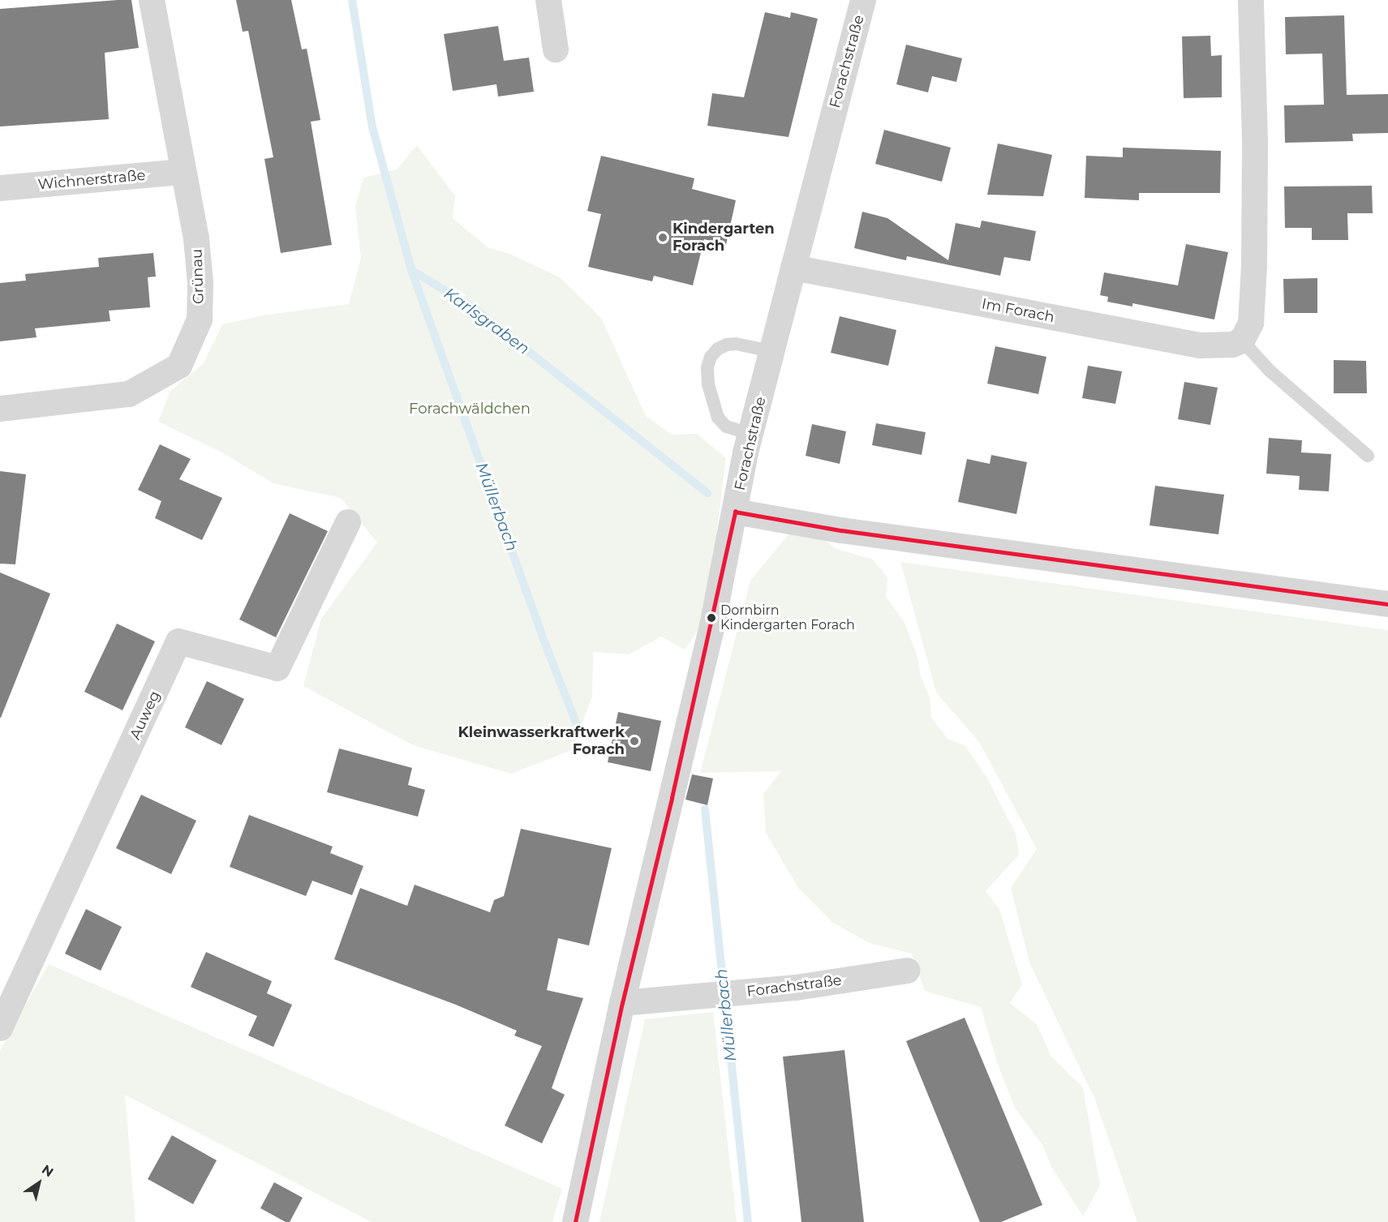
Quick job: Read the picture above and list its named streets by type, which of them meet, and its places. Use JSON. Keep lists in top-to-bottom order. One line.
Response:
{"streets":{"street":["Forachstraße","Wichnerstraße","Grünau","Im Forach","Auweg"]},"crossings":[["Forachstraße","Im Forach"],["Wichnerstraße","Grünau"]],"water":["Karlsgraben","Müllerbach"],"parks":["Forachwäldchen"],"places":["Kindergarten Forach","Dornbirn Kindergarten Forach","Kleinwasserkraftwerk Forach"],"north":"top right"}
